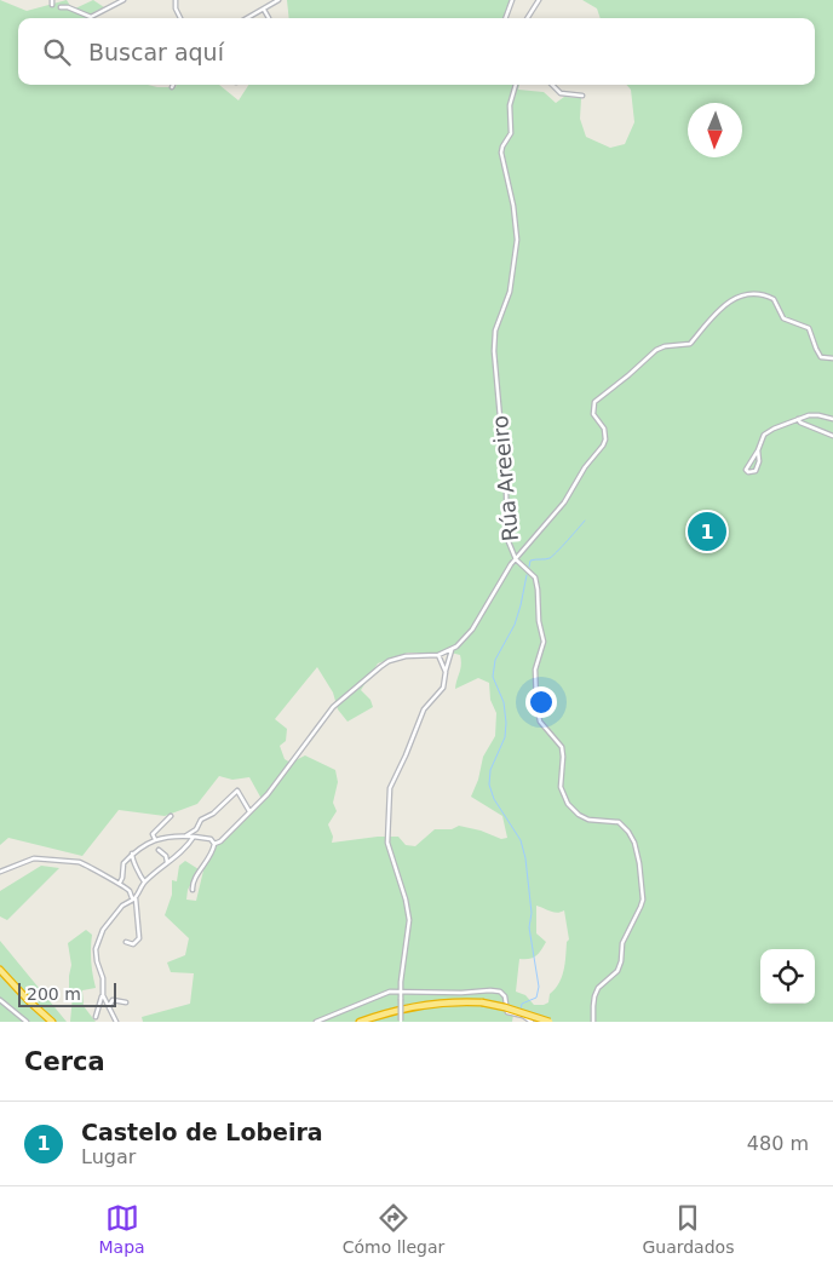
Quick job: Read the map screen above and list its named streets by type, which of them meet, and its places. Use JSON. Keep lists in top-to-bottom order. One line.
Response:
{"streets":{"street":["Rúa Areeiro"]},"scale_bar":"200 m","north":"bottom","page":{"search":"Buscar aquí","pins":"1","scale":"200 m","heading":"Cerca","list":[{"mark":"1","name":"Castelo de Lobeira","note":"Lugar","value":"480 m"}],"nav":["Mapa","Cómo llegar","Guardados"]}}
